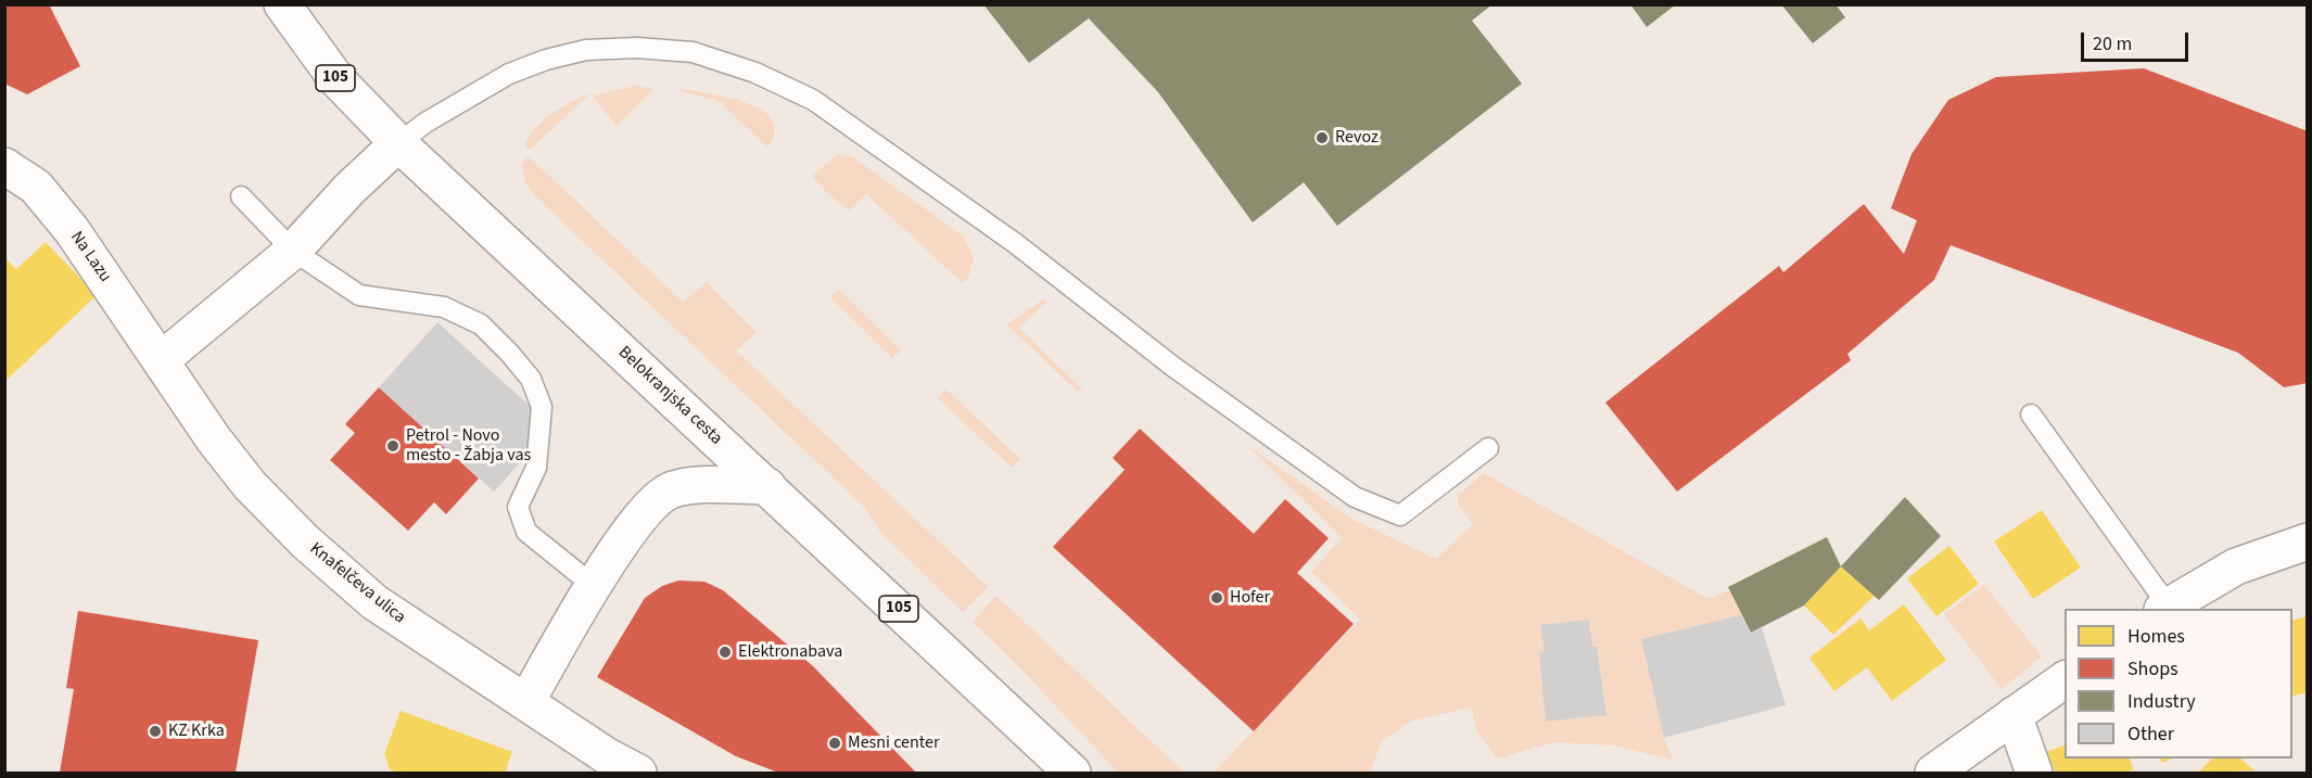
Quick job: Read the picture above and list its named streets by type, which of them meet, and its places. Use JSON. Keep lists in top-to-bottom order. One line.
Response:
{"streets":{"street":["105","Na Lazu","Belokranjska cesta","Knafelčeva ulica"]},"crossings":[["Na Lazu","Knafelčeva ulica"]],"places":["Revoz","Petrol - Novo mesto - Žabja vas","Hofer","Elektronabava","KZ Krka","Mesni center"],"legend":["Homes","Shops","Industry","Other"],"scale_bar":"20 m"}
